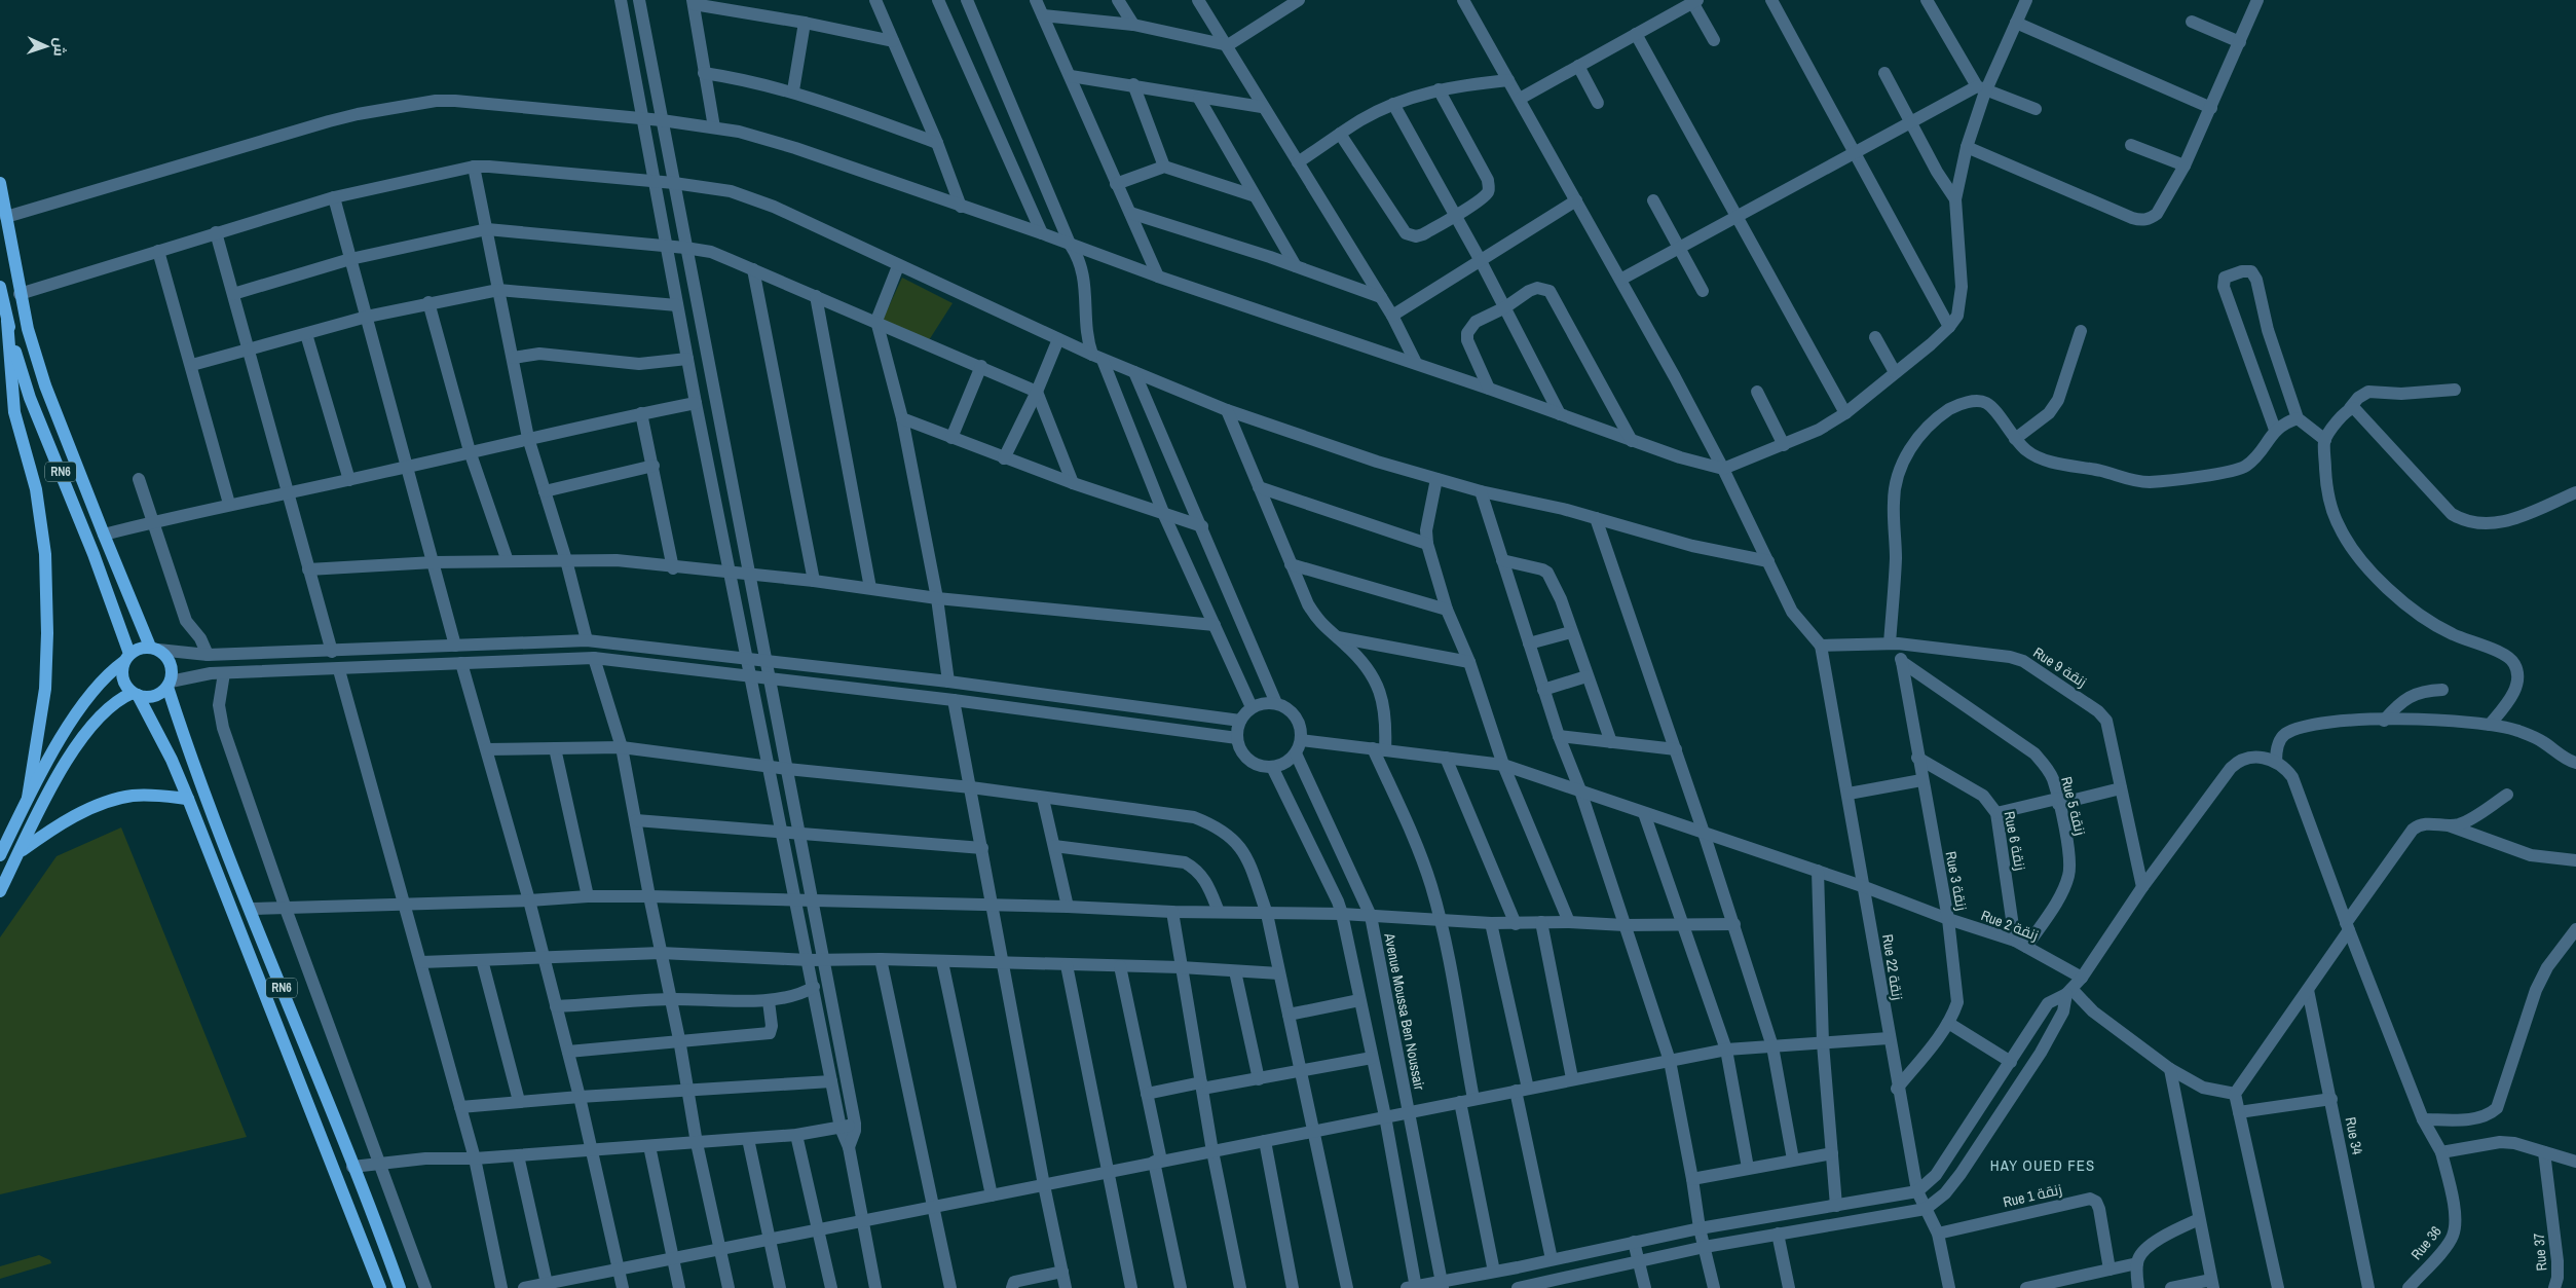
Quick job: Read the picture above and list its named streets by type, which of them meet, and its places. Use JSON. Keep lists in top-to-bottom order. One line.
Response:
{"streets":{"main road":["RN6"],"street":["Rue 9 زنقة","Rue 5 زنقة","Rue 6 زنقة","Rue 3 زنقة","Rue 2 زنقة","Rue 22 زنقة","Avenue Moussa Ben Noussair","Rue 34","Rue 1 زنقة","Rue 36","Rue 37"]},"crossings":[["Rue 9 زنقة","Rue 22 زنقة"],["Rue 5 زنقة","Rue 6 زنقة"],["Rue 5 زنقة","Rue 3 زنقة"],["Rue 5 زنقة","Rue 2 زنقة"],["Rue 6 زنقة","Rue 3 زنقة"],["Rue 6 زنقة","Rue 2 زنقة"],["Rue 3 زنقة","Rue 2 زنقة"],["Rue 3 زنقة","Rue 22 زنقة"],["Rue 2 زنقة","Rue 22 زنقة"],["Rue 2 زنقة","Avenue Moussa Ben Noussair"],["Rue 22 زنقة","Rue 1 زنقة"]],"districts":["HAY OUED FES"],"north":"right"}
